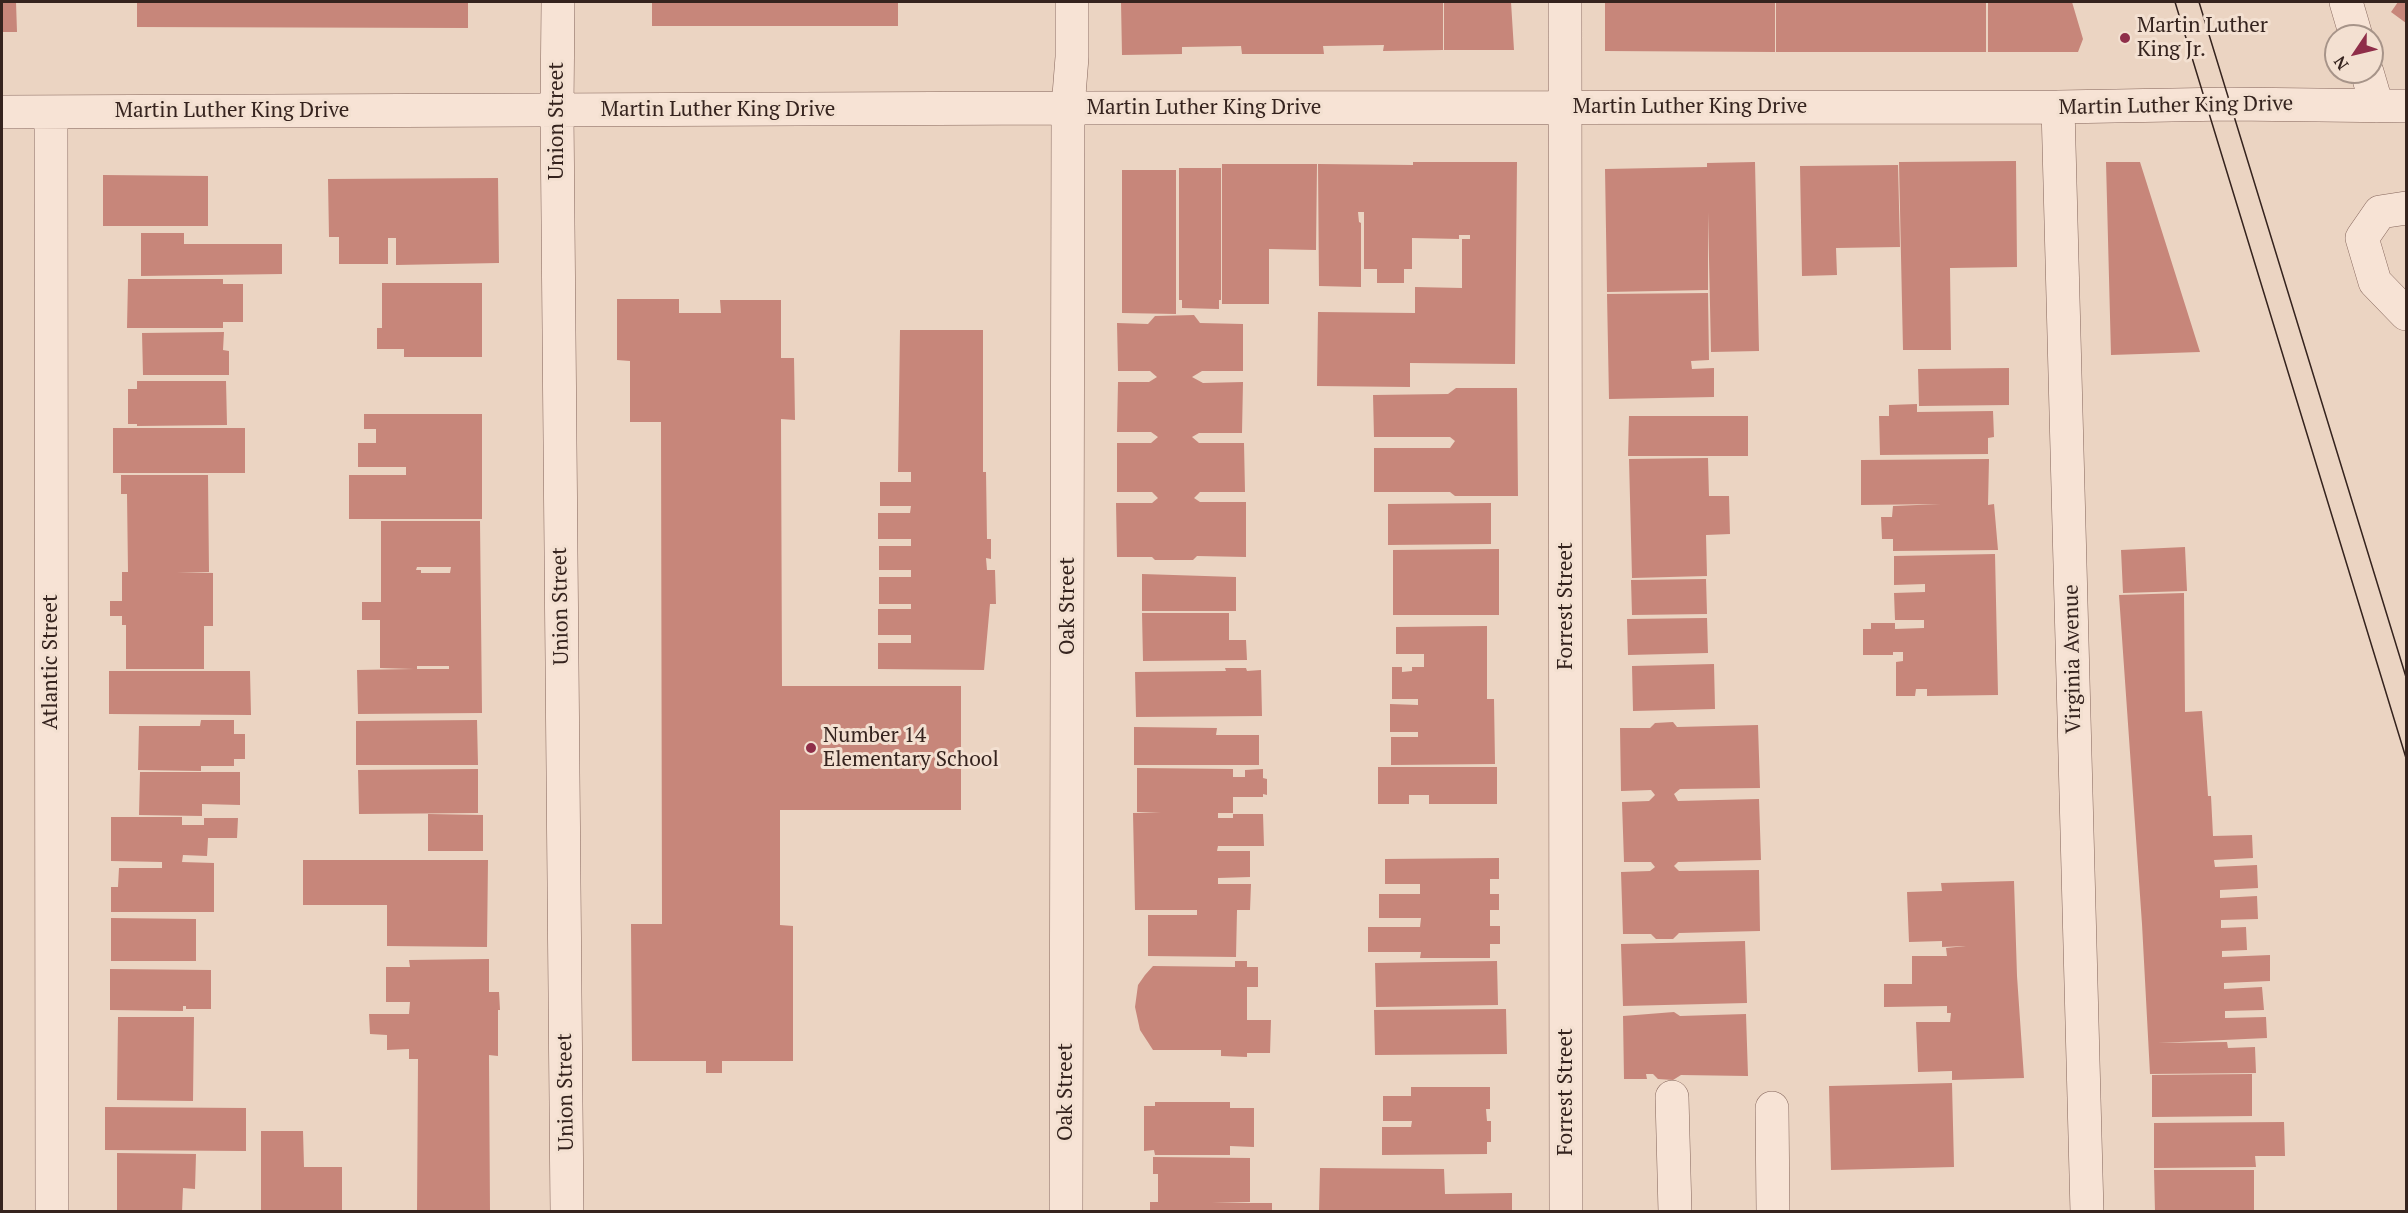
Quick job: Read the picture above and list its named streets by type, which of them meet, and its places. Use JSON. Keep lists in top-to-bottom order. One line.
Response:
{"streets":{"street":["Martin Luther King Drive","Union Street","Oak Street","Forrest Street","Virginia Avenue","Atlantic Street"]},"crossings":[["Martin Luther King Drive","Union Street"],["Martin Luther King Drive","Oak Street"],["Martin Luther King Drive","Forrest Street"],["Martin Luther King Drive","Virginia Avenue"],["Martin Luther King Drive","Atlantic Street"]],"places":["Martin Luther King Jr.","Number 14 Elementary School"],"north":"bottom left"}
